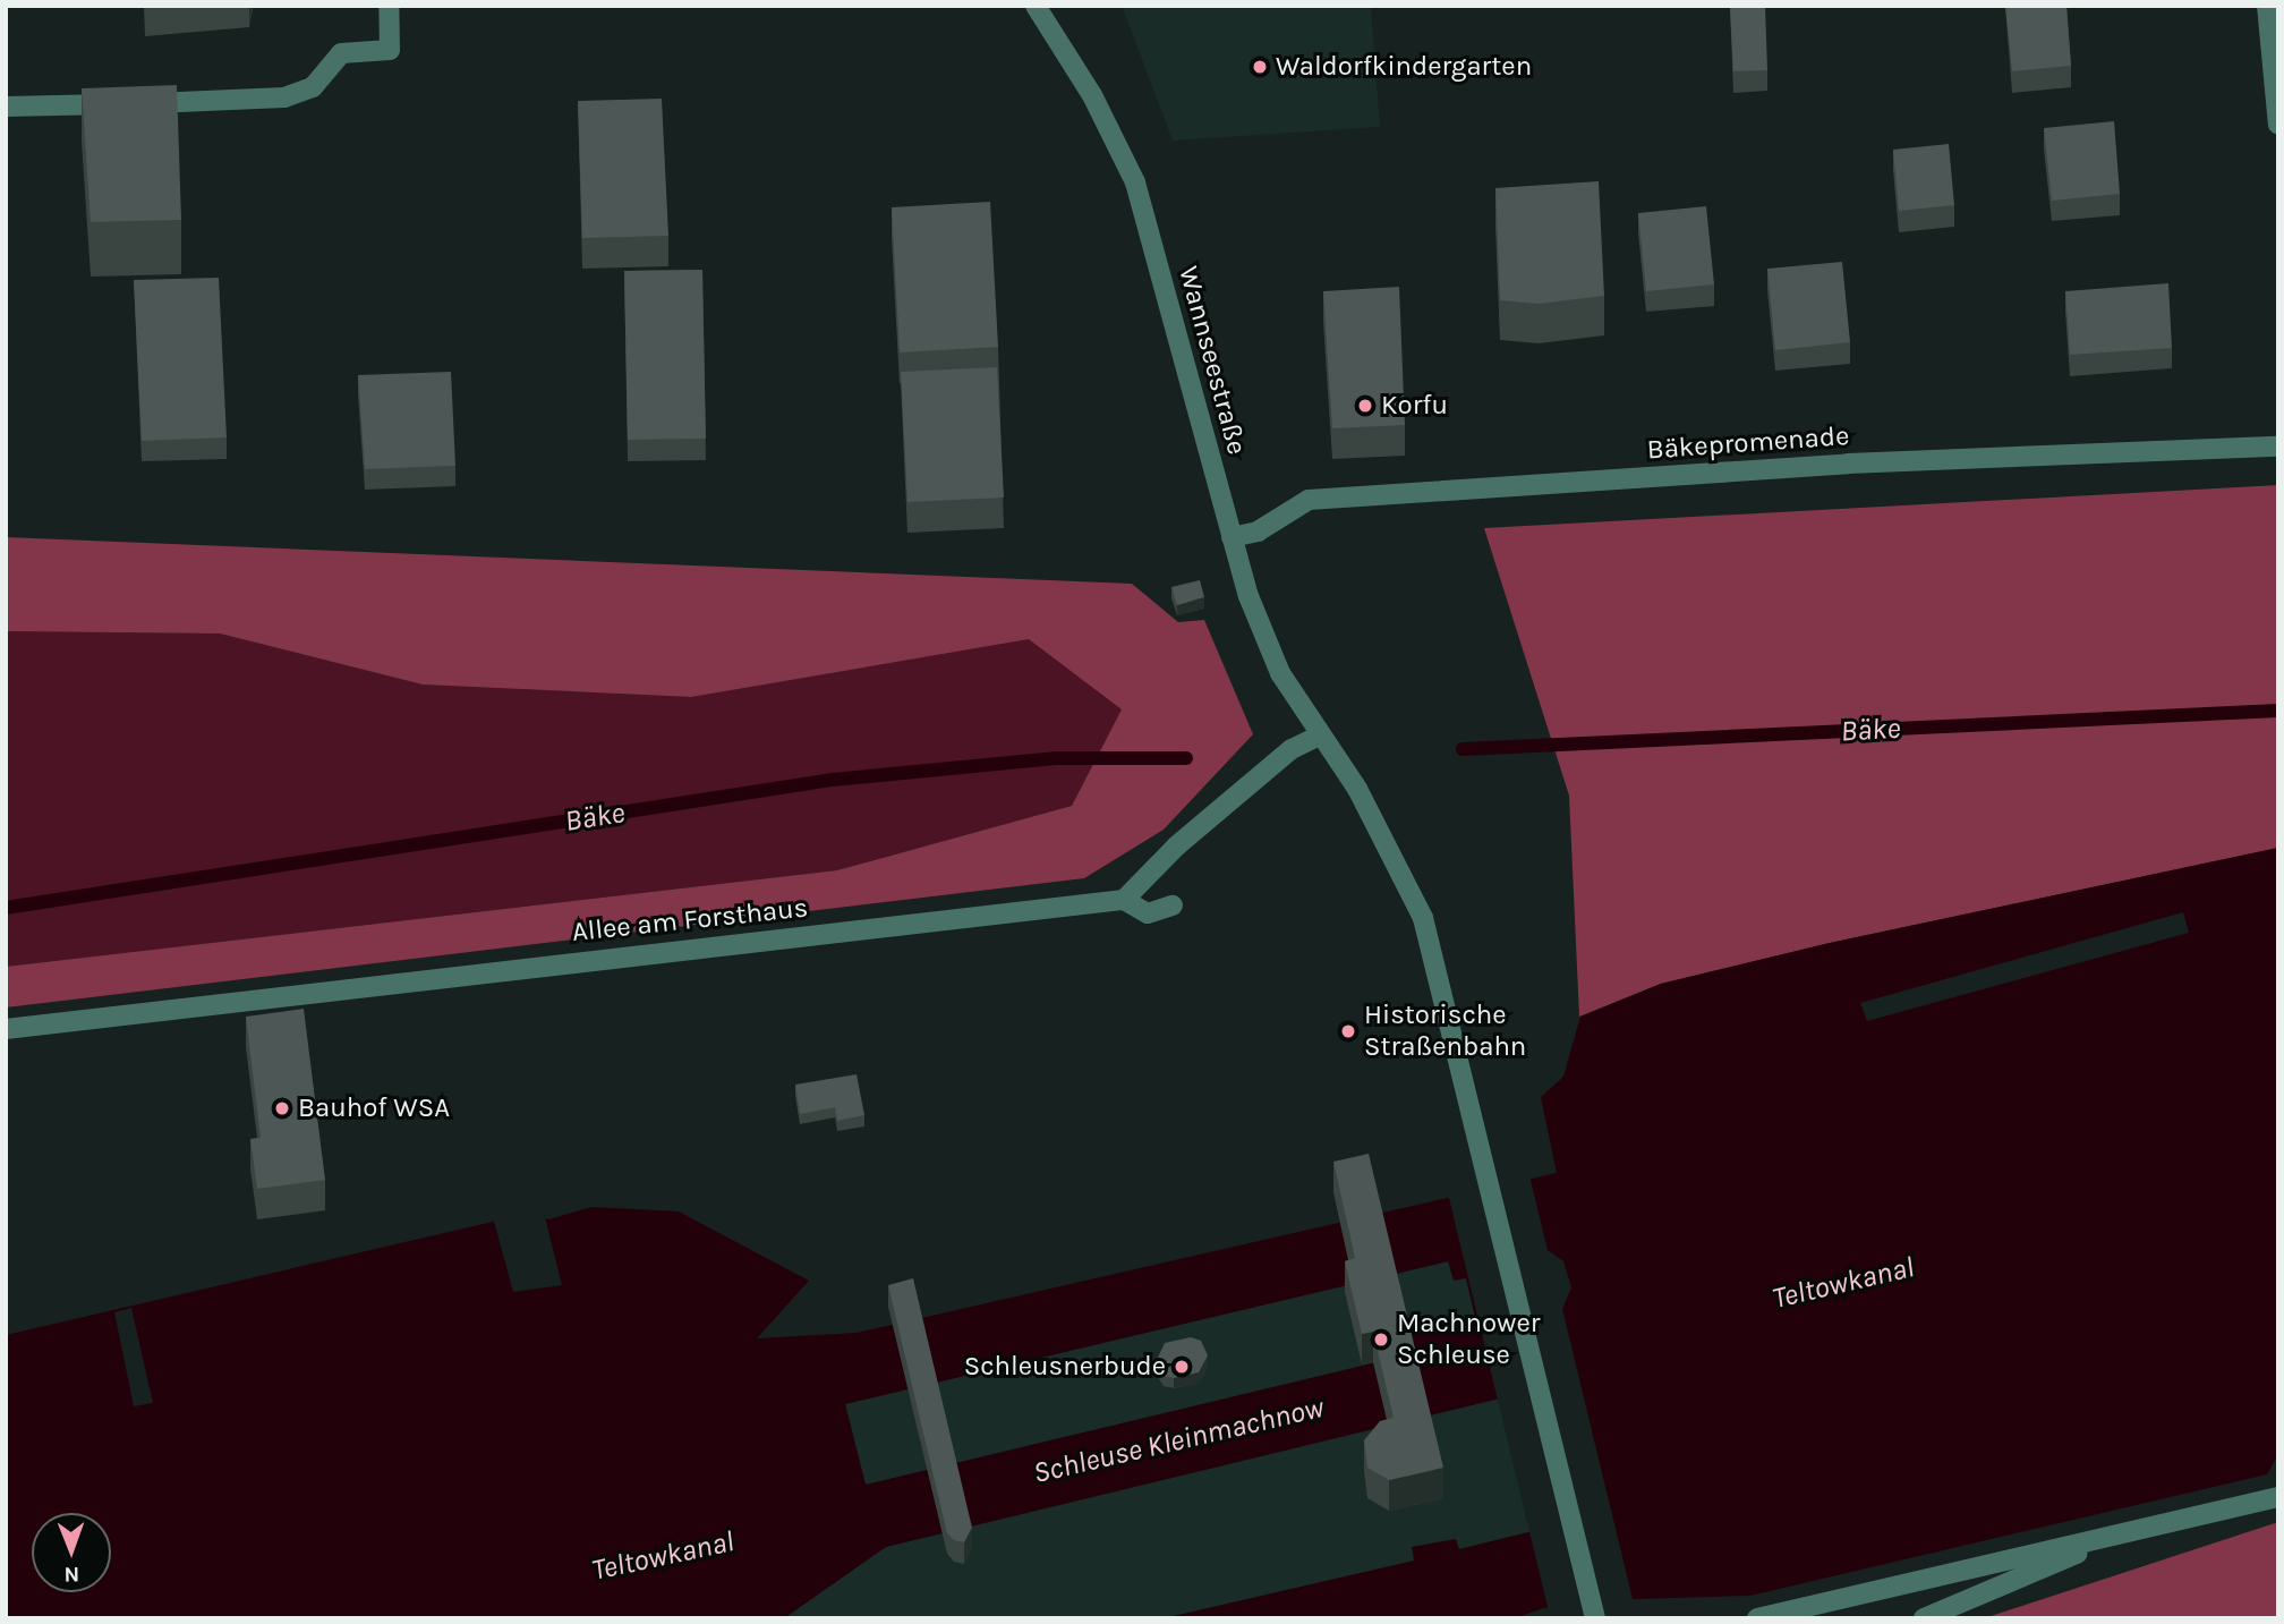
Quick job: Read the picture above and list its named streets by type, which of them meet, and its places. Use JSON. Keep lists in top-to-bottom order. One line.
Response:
{"streets":{"street":["Wannseestraße","Bäkepromenade","Allee am Forsthaus"]},"crossings":[["Wannseestraße","Bäkepromenade"]],"water":["Bäke","Teltowkanal","Schleuse Kleinmachnow"],"places":["Waldorfkindergarten","Korfu","Historische Straßenbahn","Bauhof WSA","Machnower Schleuse","Schleusnerbude"],"north":"bottom"}
